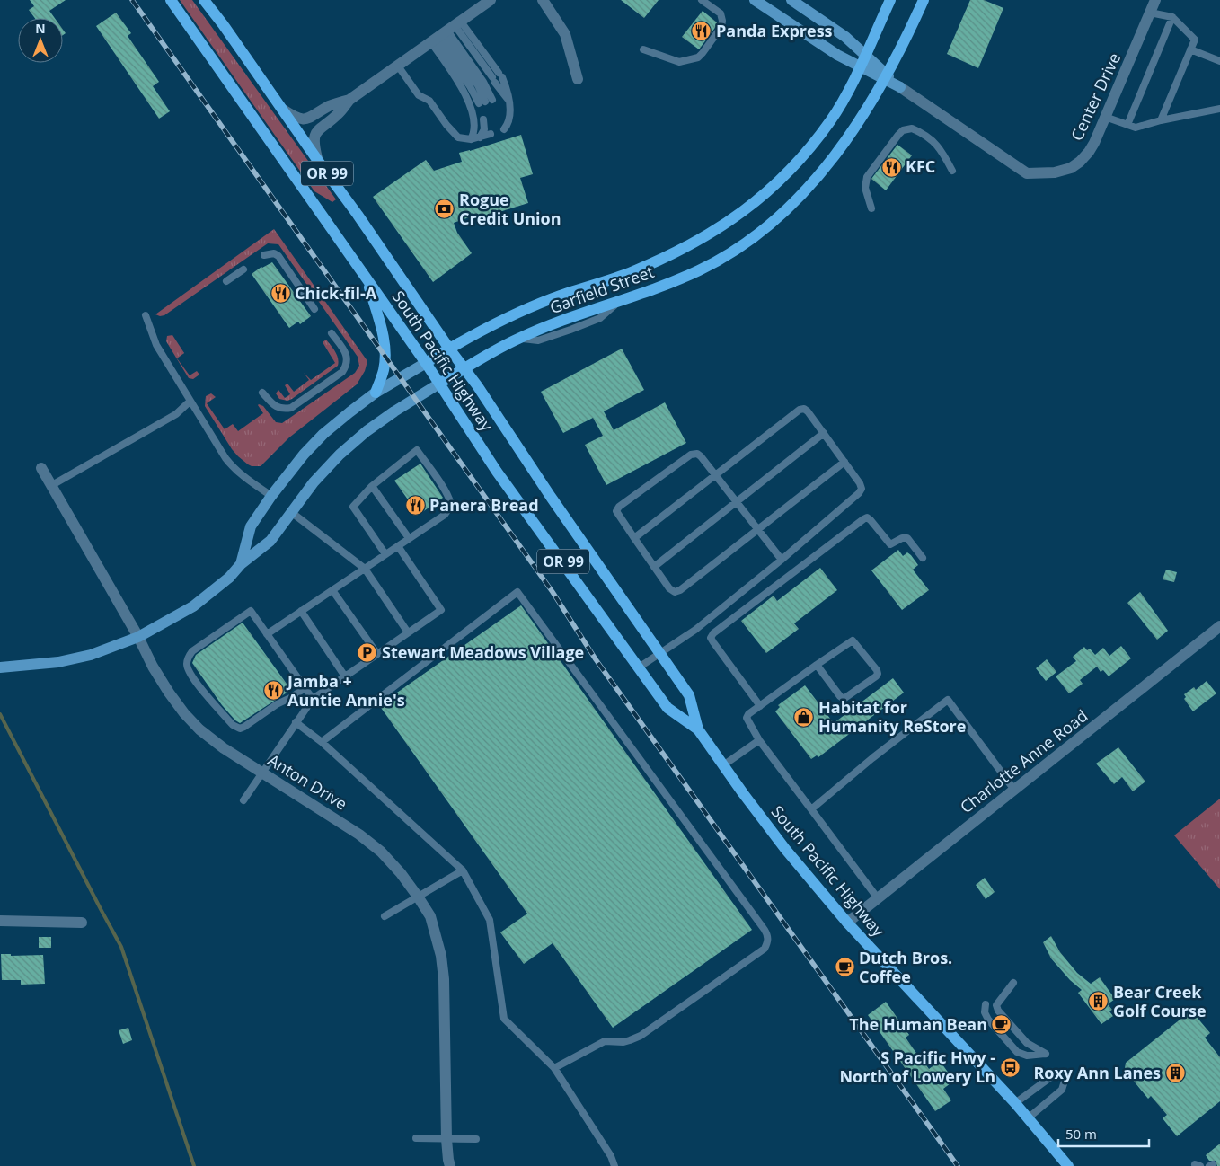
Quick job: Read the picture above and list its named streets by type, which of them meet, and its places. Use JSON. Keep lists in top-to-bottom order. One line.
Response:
{"streets":{"main road":["Center Drive","OR 99","Garfield Street","South Pacific Highway"],"street":["Charlotte Anne Road","Anton Drive"]},"crossings":[["Center Drive","Garfield Street"],["Garfield Street","South Pacific Highway"],["Garfield Street","Anton Drive"],["South Pacific Highway","Charlotte Anne Road"]],"places":{"restaurant":["Panda Express","KFC","Chick-fil-A","Panera Bread","Jamba + Auntie Annie's"],"bank":["Rogue Credit Union"],"parking":["Stewart Meadows Village"],"shop":["Habitat for Humanity ReStore"],"cafe":["Dutch Bros. Coffee","The Human Bean"],"building":["Bear Creek Golf Course","Roxy Ann Lanes"],"bus stop":["S Pacific Hwy - North of Lowery Ln"]},"scale_bar":"50 m","north":"top"}
